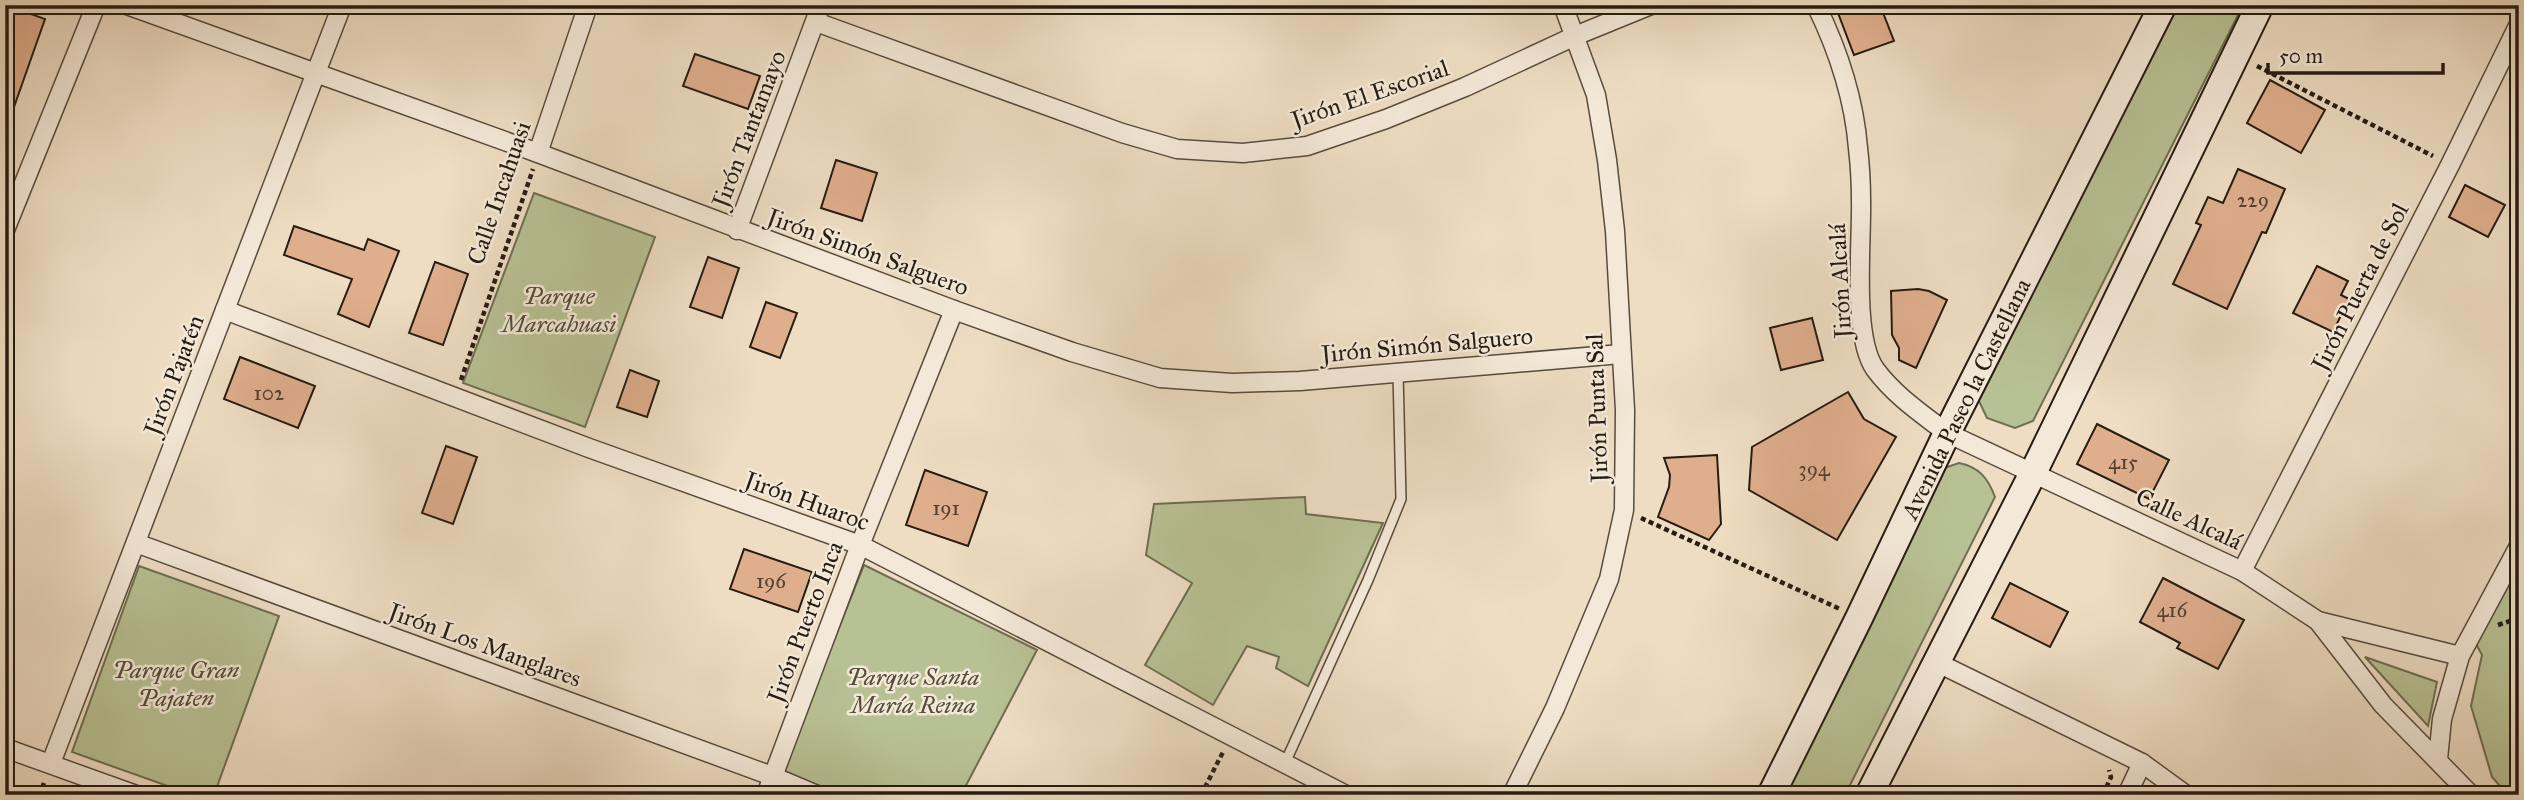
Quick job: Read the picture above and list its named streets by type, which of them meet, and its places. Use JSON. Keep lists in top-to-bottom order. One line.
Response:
{"streets":{"main road":["Avenida Paseo la Castellana"],"street":["Jirón El Escorial","Jirón Tantamayo","Calle Incahuasi","Jirón Simón Salguero","Jirón Alcalá","Jirón Puerta de Sol","Jirón Pajatén","Jirón Punta Sal","Jirón Huaroc","Calle Alcalá","Jirón Puerto Inca","Jirón Los Manglares"]},"crossings":[["Jirón El Escorial","Jirón Tantamayo"],["Jirón El Escorial","Jirón Punta Sal"],["Jirón Tantamayo","Jirón Simón Salguero"],["Calle Incahuasi","Jirón Simón Salguero"],["Calle Incahuasi","Jirón Huaroc"],["Jirón Simón Salguero","Jirón Pajatén"],["Jirón Simón Salguero","Jirón Punta Sal"],["Jirón Simón Salguero","Jirón Puerto Inca"],["Jirón Alcalá","Avenida Paseo la Castellana"],["Jirón Alcalá","Calle Alcalá"],["Jirón Puerta de Sol","Calle Alcalá"],["Jirón Pajatén","Jirón Huaroc"],["Jirón Pajatén","Jirón Los Manglares"],["Jirón Huaroc","Jirón Puerto Inca"],["Jirón Puerto Inca","Jirón Los Manglares"]],"parks":["Parque Marcahuasi","Parque Gran Pajaten","Parque Santa María Reina"],"house_numbers":["229","102","415","394","191","196","416"],"scale_bar":"50 m"}
